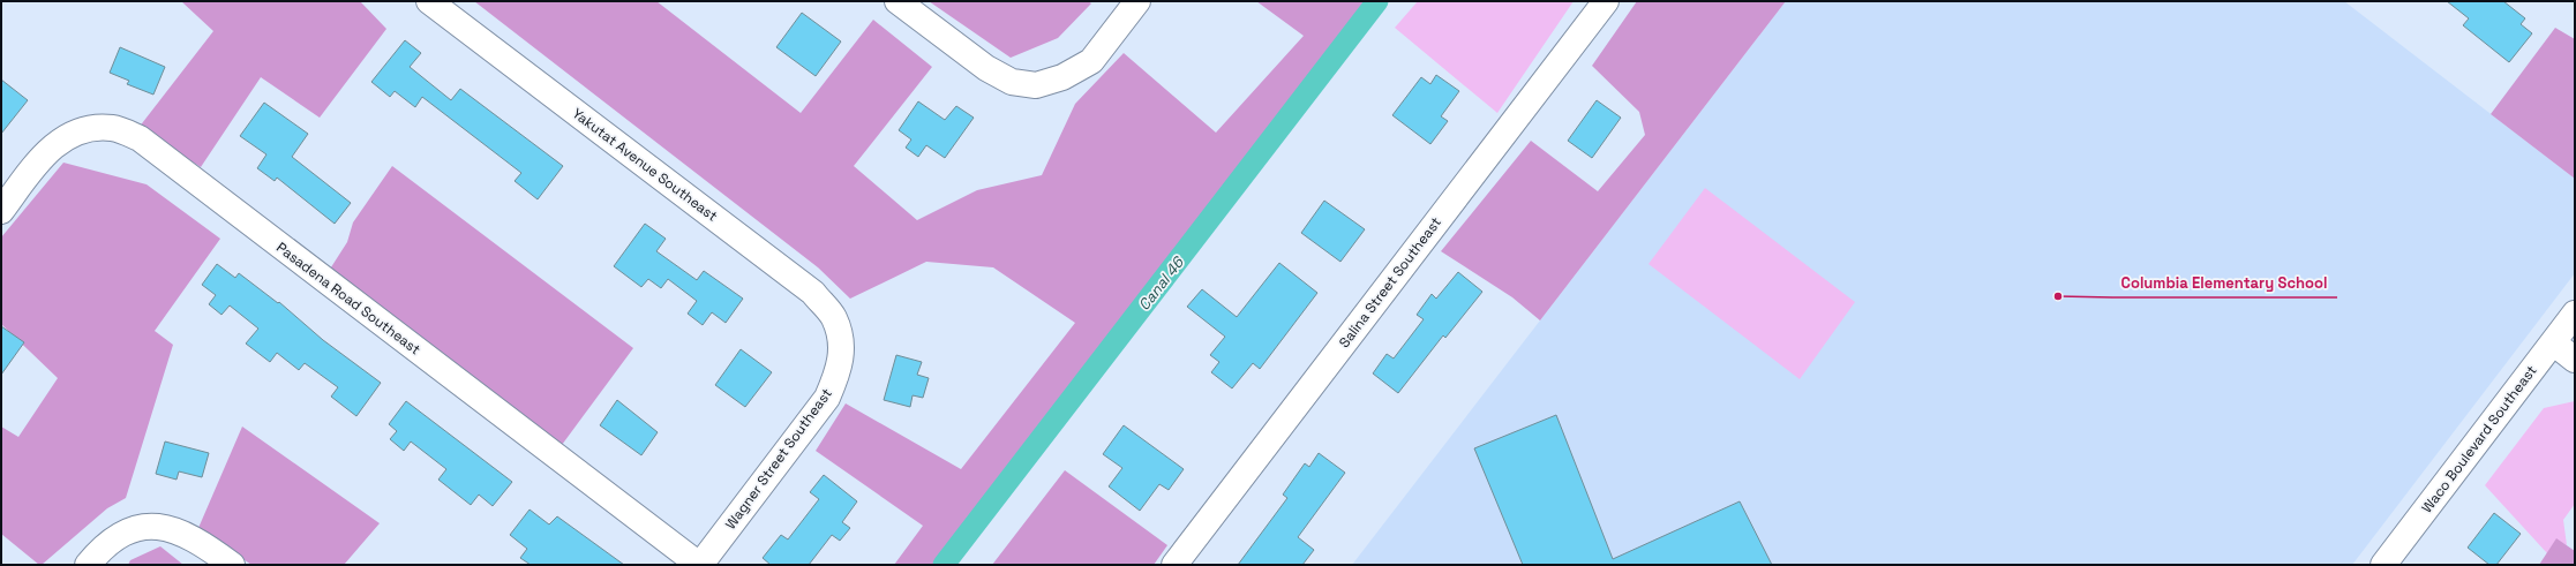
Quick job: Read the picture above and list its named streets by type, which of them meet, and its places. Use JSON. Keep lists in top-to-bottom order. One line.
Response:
{"streets":{"street":["Yakutat Avenue Southeast","Salina Street Southeast","Pasadena Road Southeast","Waco Boulevard Southeast","Wagner Street Southeast"]},"crossings":[["Yakutat Avenue Southeast","Wagner Street Southeast"],["Pasadena Road Southeast","Wagner Street Southeast"]],"water":["Canal 46"],"places":["Columbia Elementary School"]}
